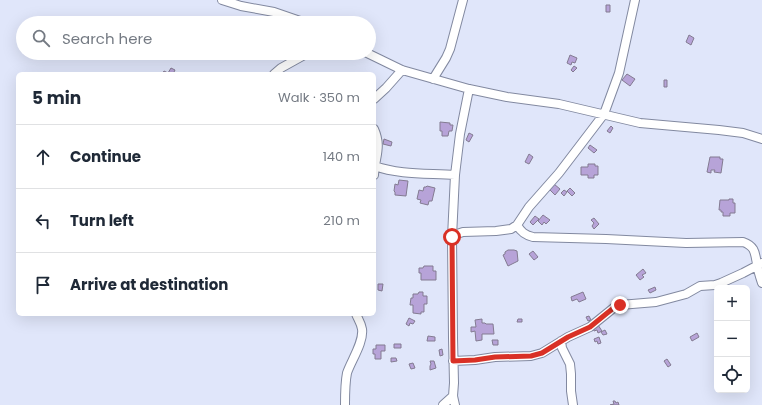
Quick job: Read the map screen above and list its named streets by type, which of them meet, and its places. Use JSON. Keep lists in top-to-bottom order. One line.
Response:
{"page":{"search":"Search here","heading":["5 min","Walk · 350 m"],"list":[["Continue","140 m"],["Turn left","210 m"],"Arrive at destination"],"map_buttons":["+","−"]}}
